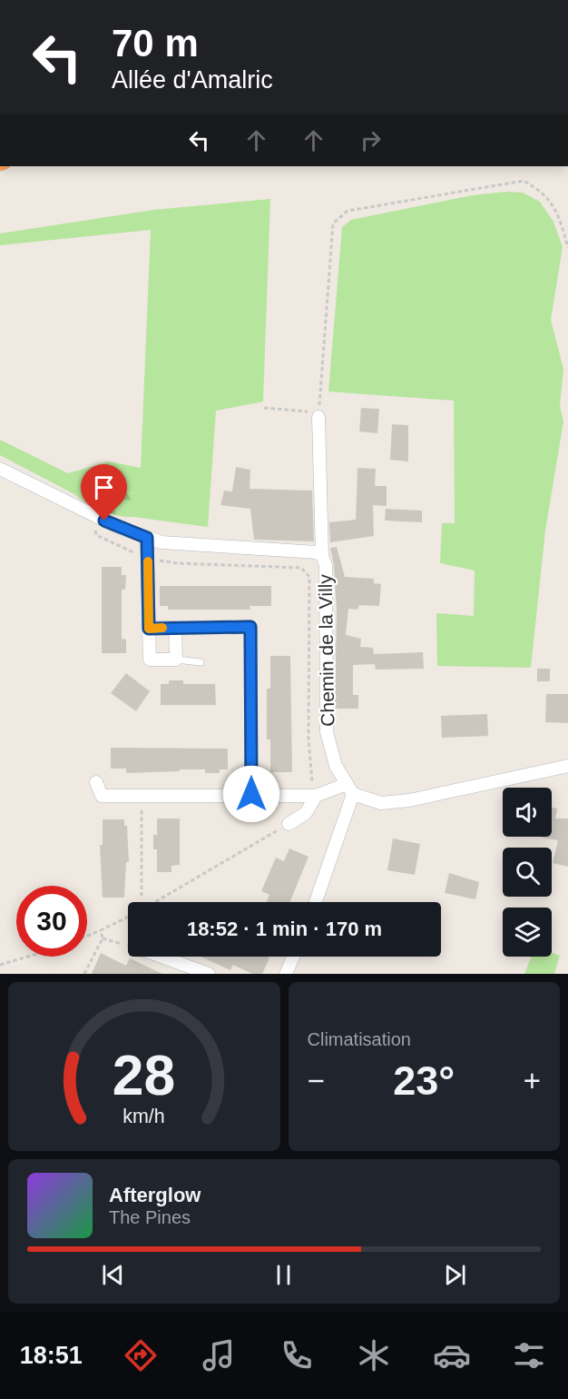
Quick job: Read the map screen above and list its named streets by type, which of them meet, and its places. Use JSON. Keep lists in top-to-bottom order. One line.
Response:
{"streets":{"street":["Chemin de la Villy"]},"page":{"turn":["70 m","Allée d'Amalric"],"limit":"30","trip":"18:52 · 1 min · 170 m","tile":"Climatisation","heat":["−","23°","+"],"song":["Afterglow","The Pines"],"tabs":"18:51","gauge":["28","km/h"]}}
